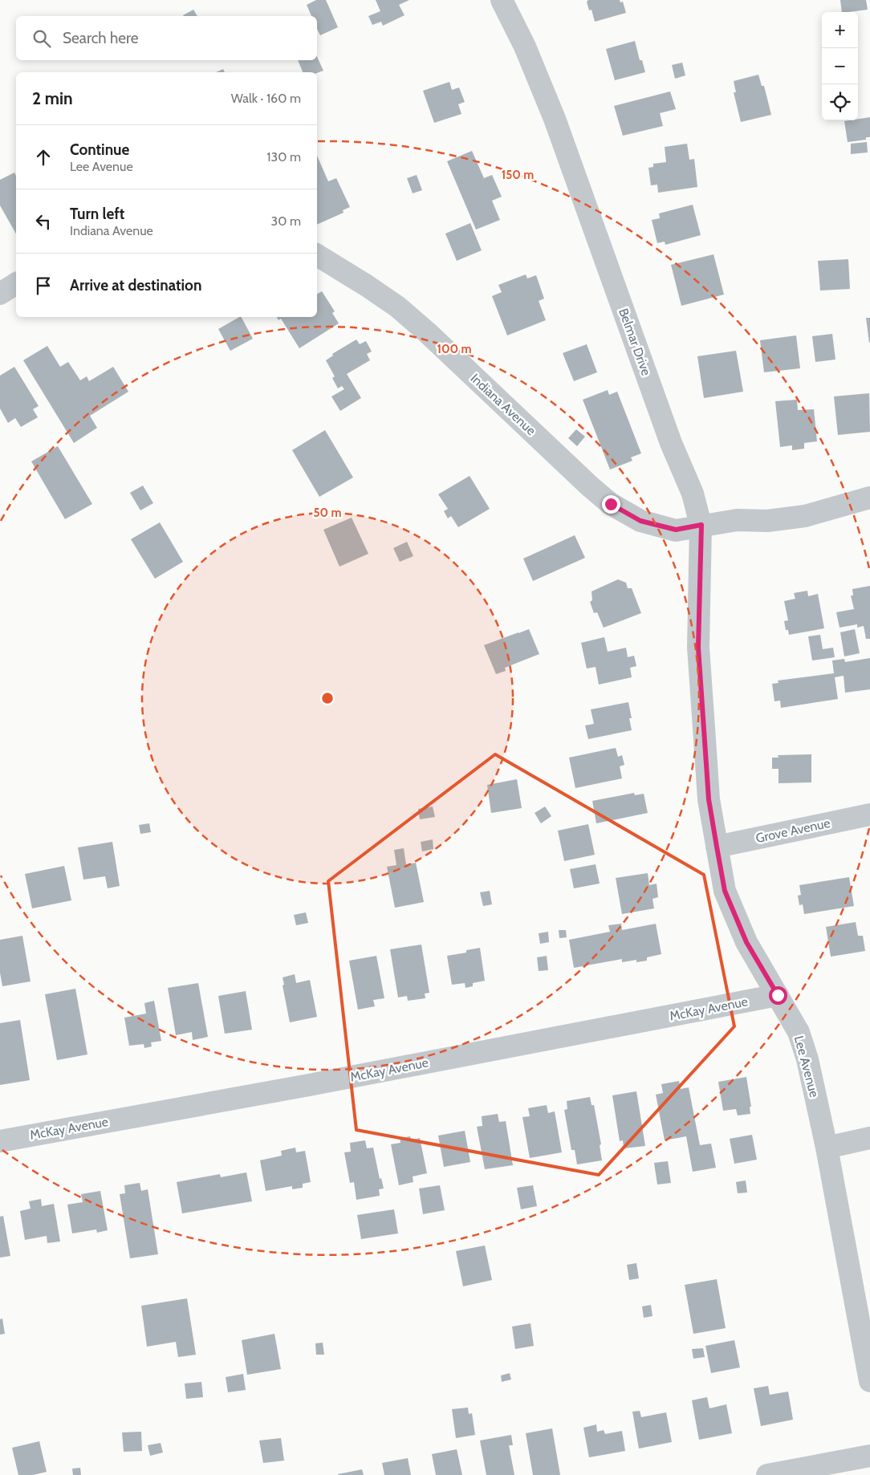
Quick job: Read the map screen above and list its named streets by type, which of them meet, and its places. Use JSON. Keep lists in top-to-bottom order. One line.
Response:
{"streets":{"street":["Belmar Drive","Indiana Avenue","Grove Avenue","McKay Avenue","Lee Avenue"]},"crossings":[["Belmar Drive","Indiana Avenue"],["Belmar Drive","Lee Avenue"],["Indiana Avenue","Lee Avenue"],["Grove Avenue","Lee Avenue"],["McKay Avenue","Lee Avenue"]],"page":{"map_buttons":["+","−"],"search":"Search here","heading":["2 min","Walk · 160 m"],"list":[["Continue","Lee Avenue","130 m"],["Turn left","Indiana Avenue","30 m"],"Arrive at destination"]},"rings":["150 m","100 m","50 m"]}
